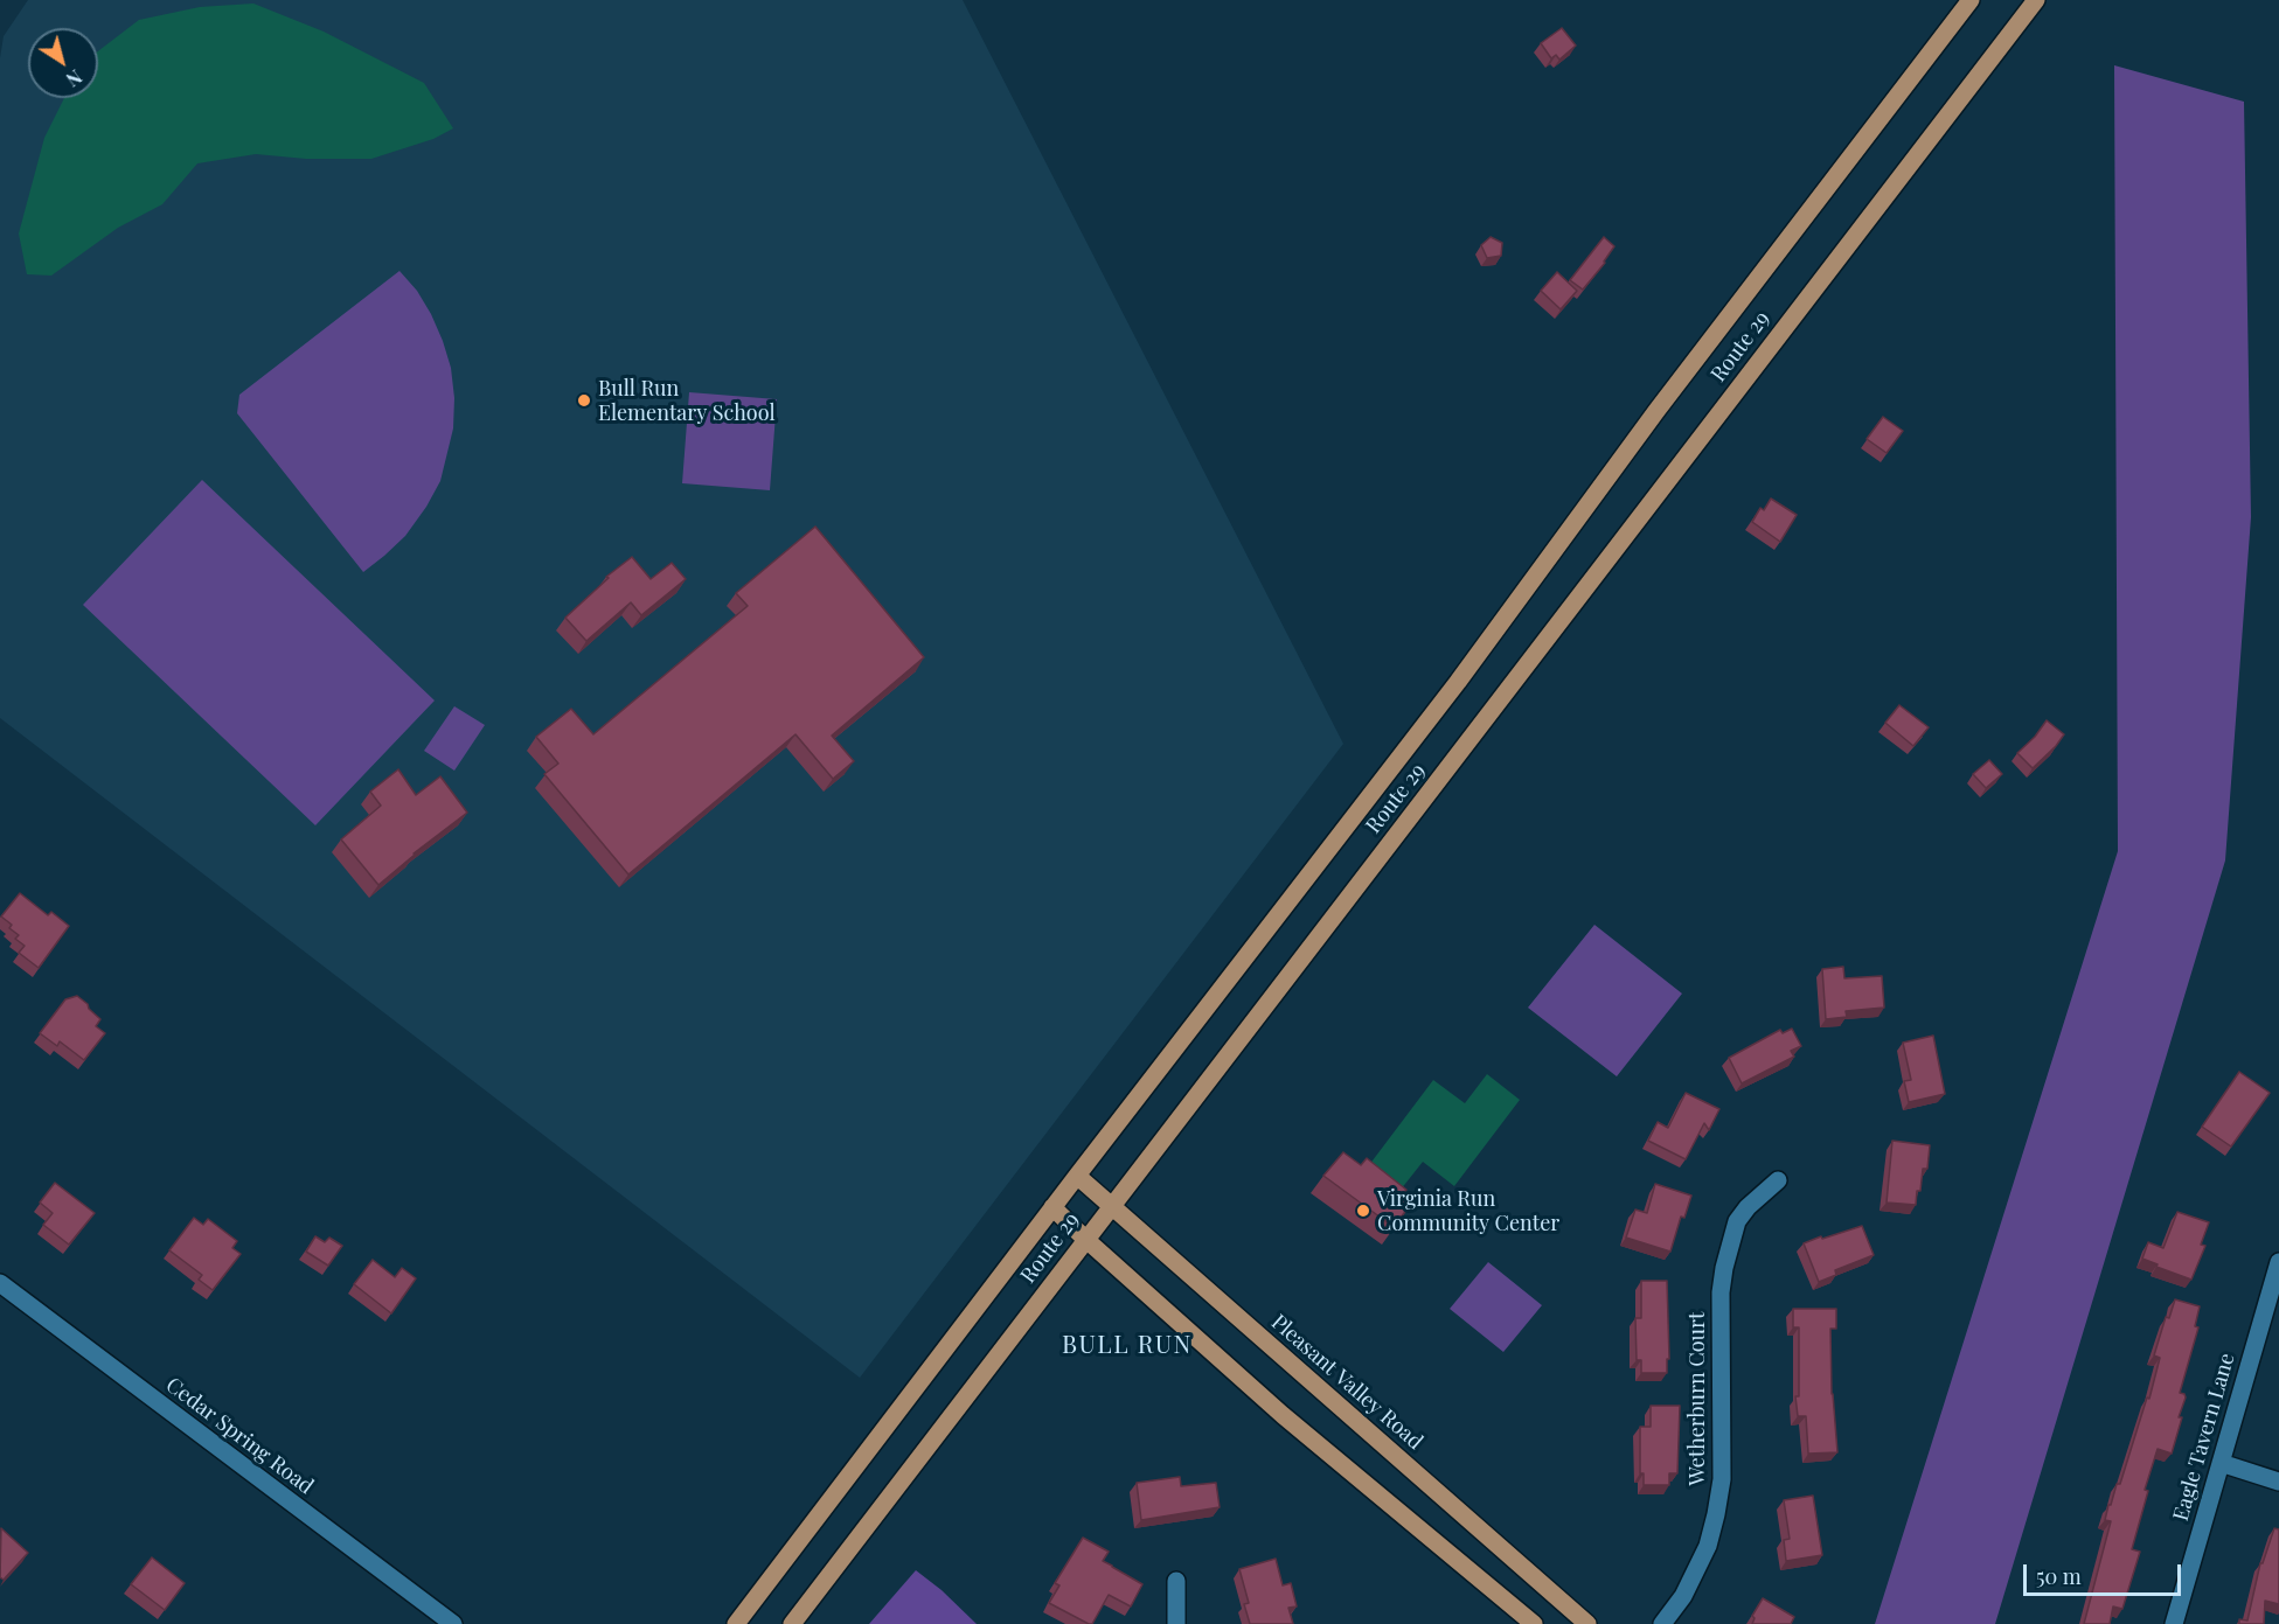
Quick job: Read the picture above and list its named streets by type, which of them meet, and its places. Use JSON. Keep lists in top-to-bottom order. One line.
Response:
{"streets":{"main road":["Route 29","Pleasant Valley Road"],"street":["Wetherburn Court","Cedar Spring Road","Eagle Tavern Lane"]},"crossings":[["Route 29","Pleasant Valley Road"]],"districts":["BULL RUN"],"places":["Bull Run Elementary School","Virginia Run Community Center"],"scale_bar":"50 m","north":"bottom right"}
